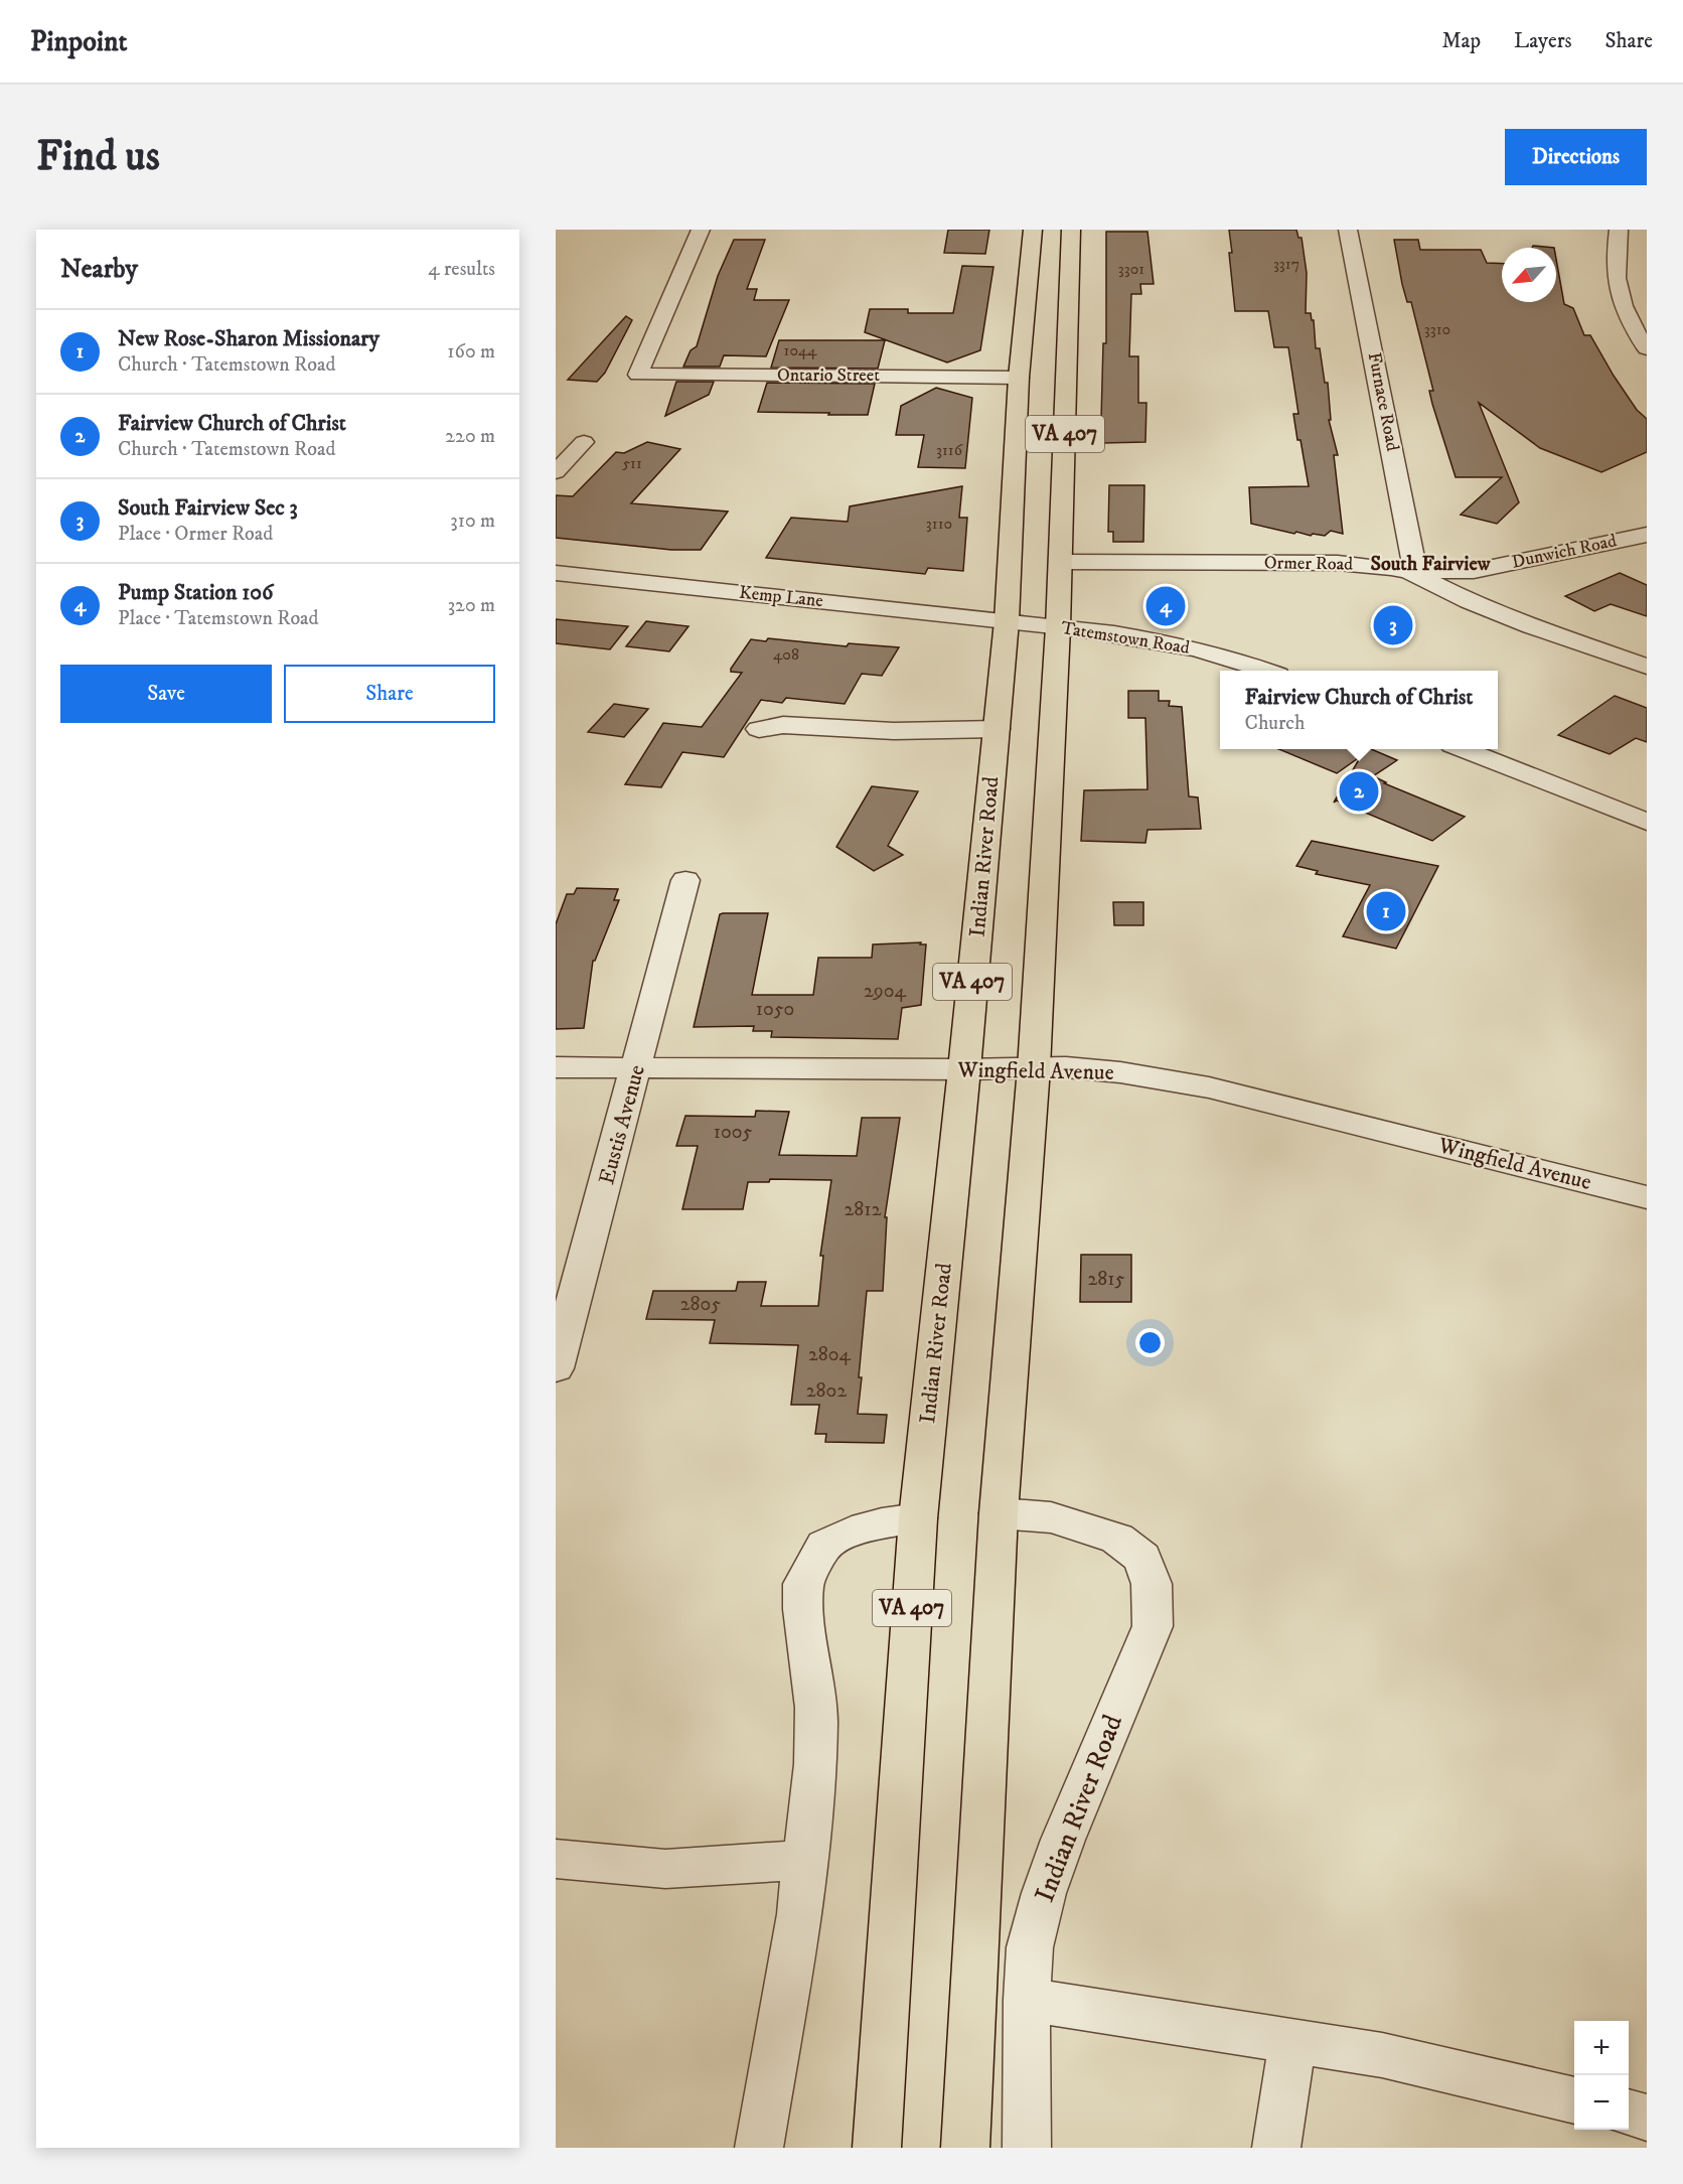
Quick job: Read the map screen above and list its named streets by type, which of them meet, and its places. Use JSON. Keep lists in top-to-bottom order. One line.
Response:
{"streets":{"main road":["VA 407","Indian River Road"],"street":["Ontario Street","Furnace Road","Dunwich Road","Ormer Road","Kemp Lane","Tatemstown Road","Wingfield Avenue","Eustis Avenue"]},"crossings":[["Ontario Street","Indian River Road"],["Furnace Road","Dunwich Road"],["Furnace Road","Ormer Road"],["VA 407","Ormer Road"],["VA 407","Tatemstown Road"],["VA 407","Indian River Road"],["VA 407","Wingfield Avenue"],["Dunwich Road","Ormer Road"],["Kemp Lane","Tatemstown Road"],["Kemp Lane","Indian River Road"],["Tatemstown Road","Indian River Road"],["Indian River Road","Wingfield Avenue"],["Wingfield Avenue","Eustis Avenue"]],"districts":["South Fairview"],"house_numbers":["3317","3301","3310","1044","3116","511","3110","408","2904","1050","1005","2812","2815","2805","2804","2802"],"north":"bottom left","page":{"header":"Pinpoint","nav":["Map","Layers","Share"],"buttons":["Directions",["Save","Share"]],"title":"Find us","heading":["Nearby","4 results"],"list":[{"mark":"1","name":"New Rose-Sharon Missionary","note":"Church · Tatemstown Road","value":"160 m"},{"mark":"2","name":"Fairview Church of Christ","note":"Church · Tatemstown Road","value":"220 m"},{"mark":"3","name":"South Fairview Sec 3","note":"Place · Ormer Road","value":"310 m"},{"mark":"4","name":"Pump Station 106","note":"Place · Tatemstown Road","value":"320 m"}],"pins":["4","3","2","1"],"popup":["Fairview Church of Christ","Church"],"map_buttons":["+","−"]}}
